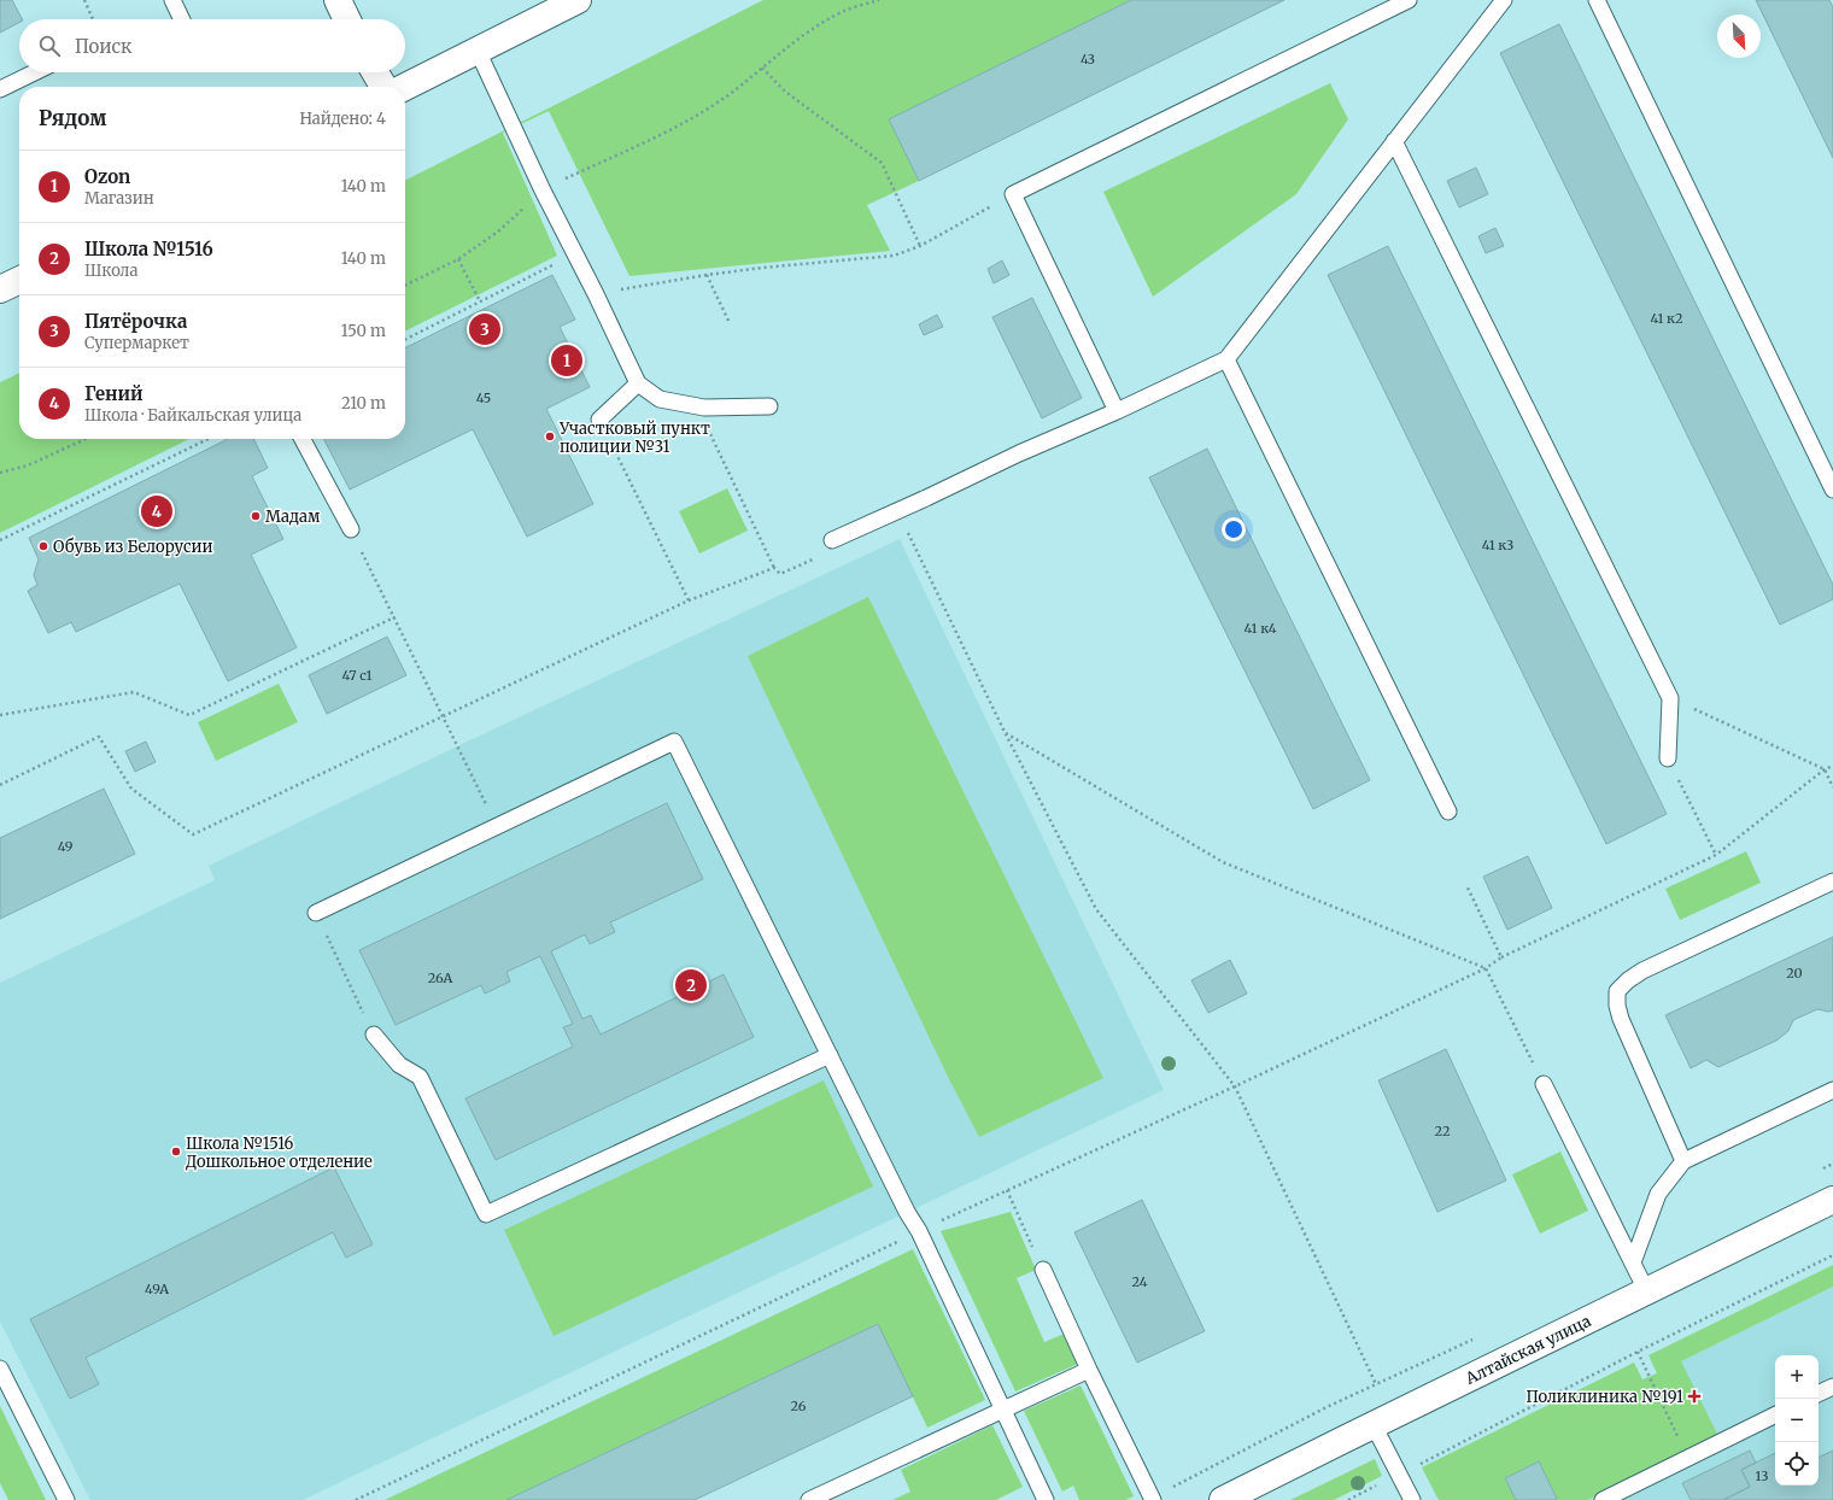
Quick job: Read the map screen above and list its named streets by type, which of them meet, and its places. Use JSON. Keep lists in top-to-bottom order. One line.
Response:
{"streets":{"street":["Алтайская улица"]},"places":{"other":["Участковый пункт полиции №31","Мадам","Обувь из Белорусии","Школа №1516 Дошкольное отделение"],"health":["Поликлиника №191"]},"house_numbers":["43","41 к2","45","41 к3","41 к4","47 с1","49","20","26А","22","24","49А","26","13"],"north":"bottom right","page":{"search":"Поиск","heading":["Рядом","Найдено: 4"],"list":[{"mark":"1","name":"Ozon","note":"Магазин","value":"140 m"},{"mark":"2","name":"Школа №1516","note":"Школа","value":"140 m"},{"mark":"3","name":"Пятёрочка","note":"Супермаркет","value":"150 m"},{"mark":"4","name":"Гений","note":"Школа · Байкальская улица","value":"210 m"}],"pins":["3","1","4","2"],"map_buttons":["+","−"]}}
